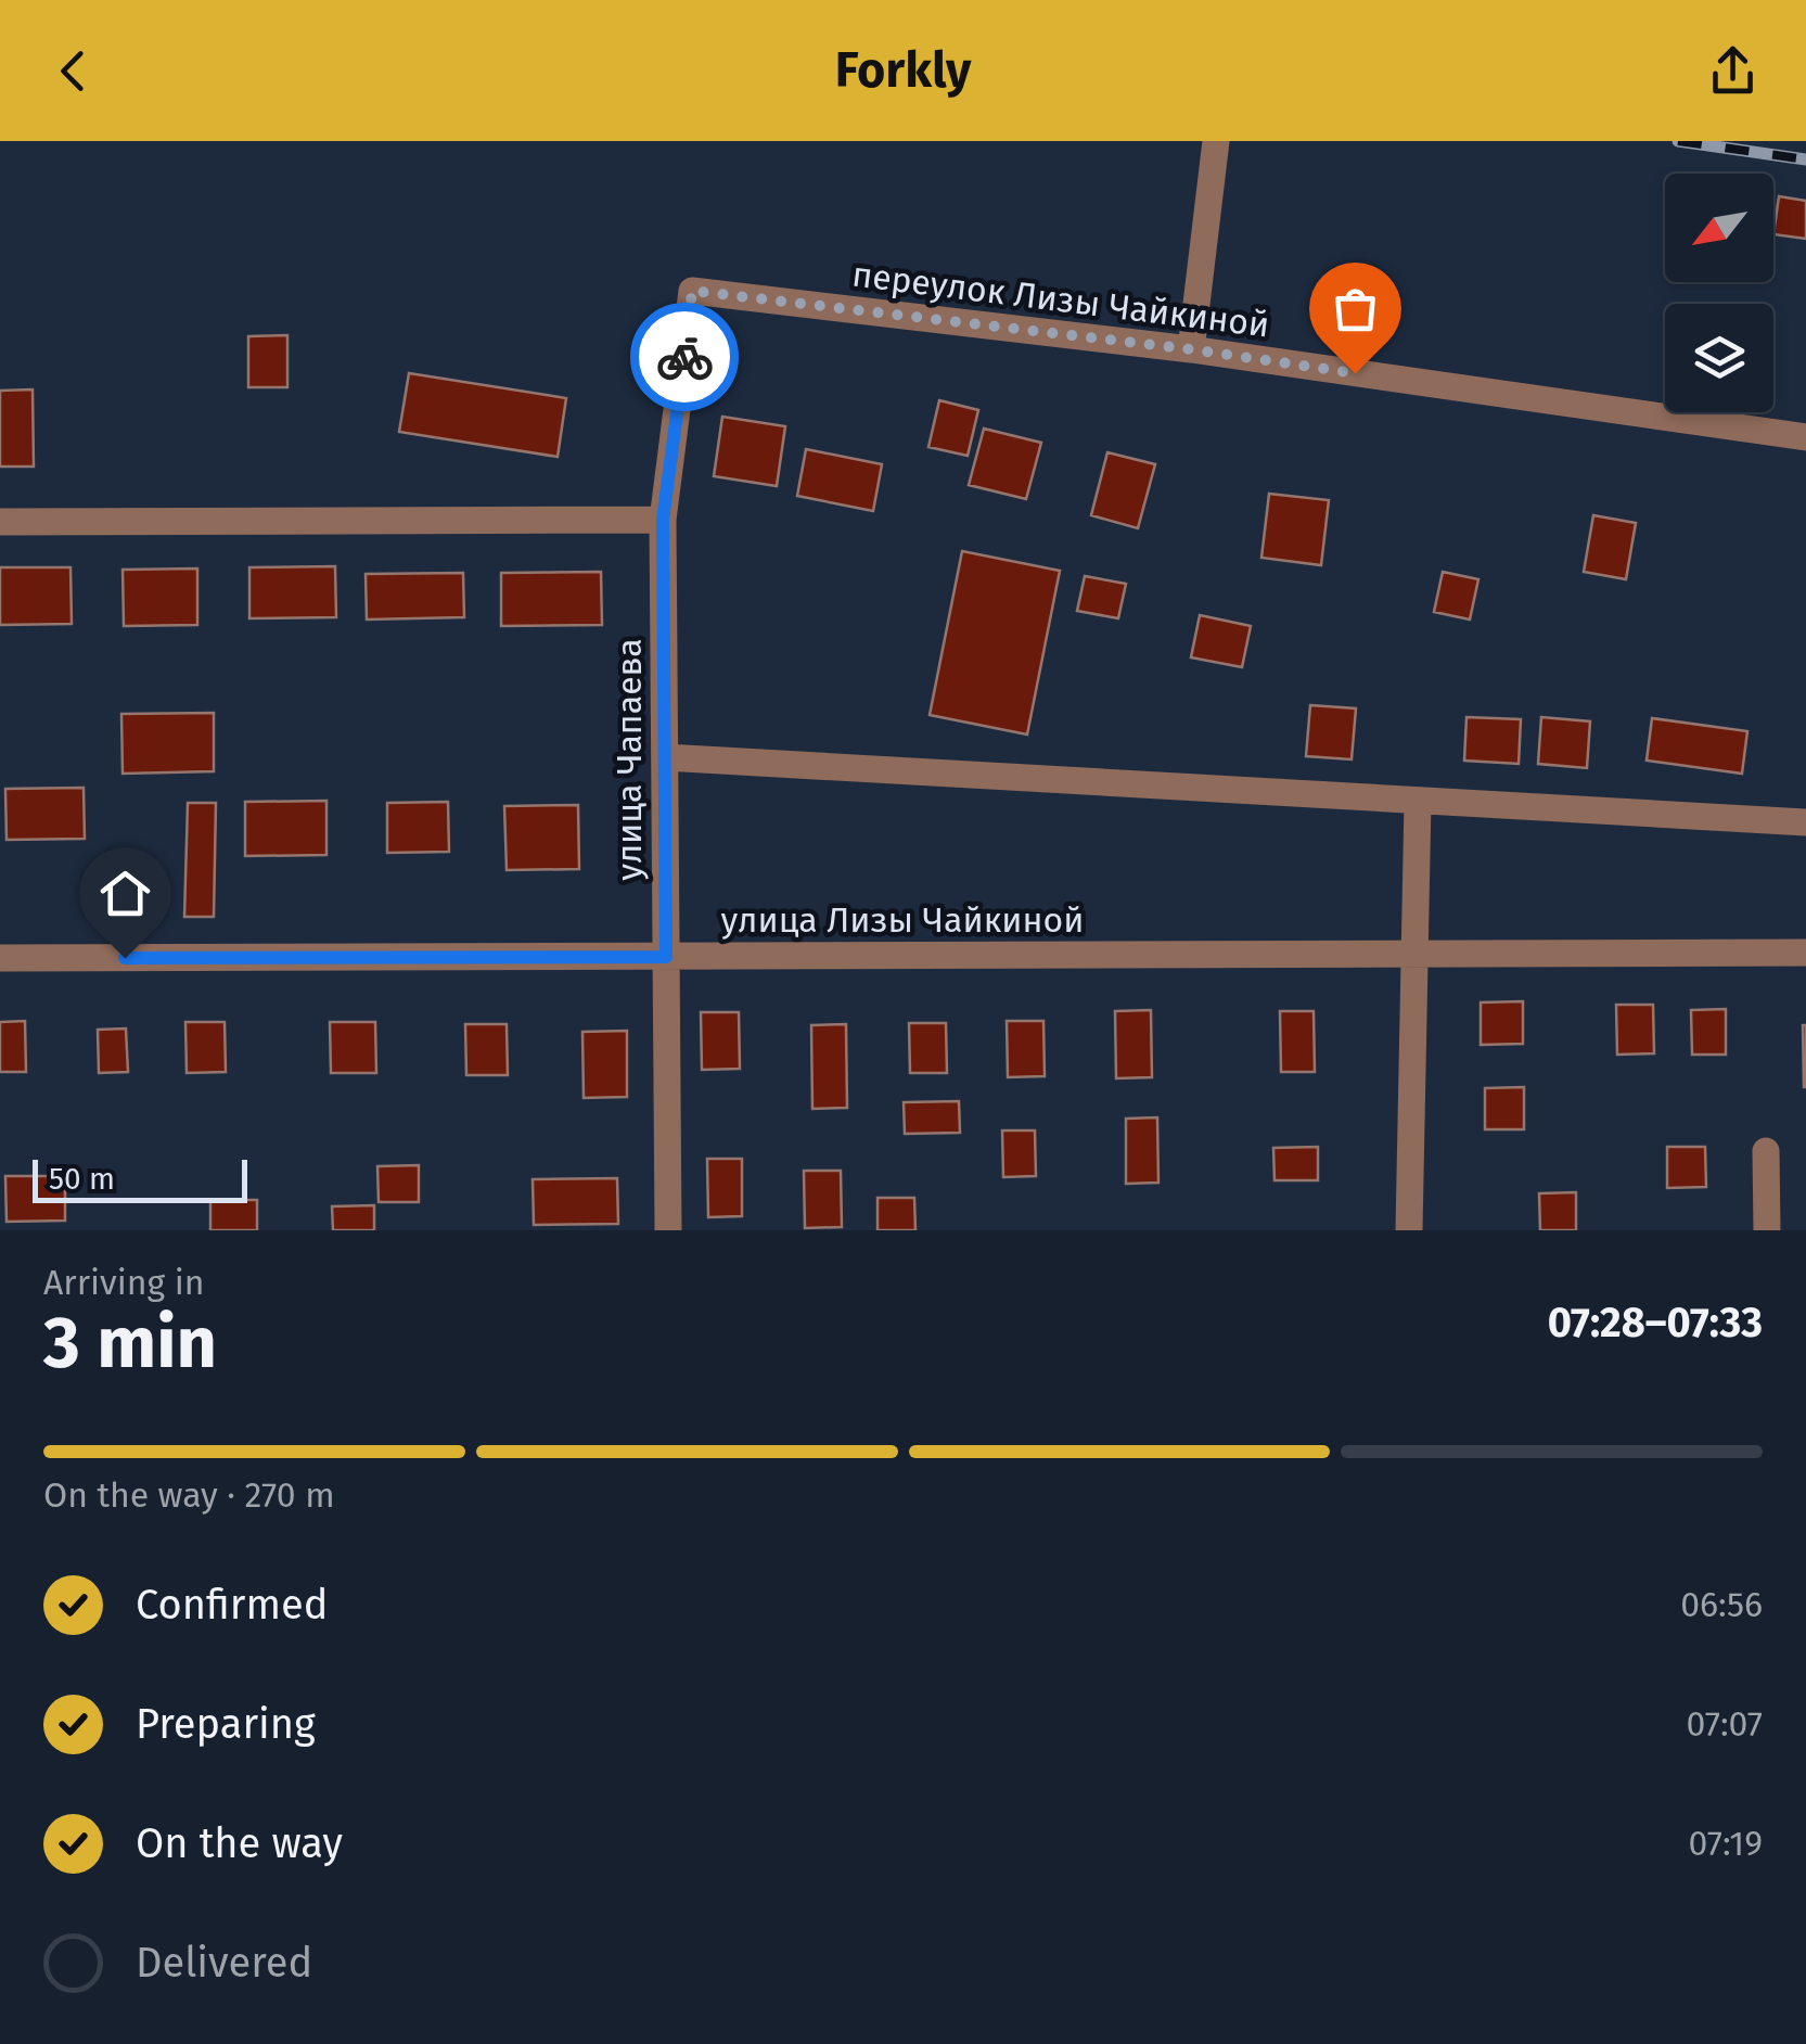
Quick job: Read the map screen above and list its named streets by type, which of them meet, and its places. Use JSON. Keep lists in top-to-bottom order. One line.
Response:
{"streets":{"street":["переулок Лизы Чайкиной","улица Чапаева","улица Лизы Чайкиной"]},"crossings":[["переулок Лизы Чайкиной","улица Чапаева"],["улица Чапаева","улица Лизы Чайкиной"]],"scale_bar":"50 m","north":"bottom left","page":{"header":"Forkly","scale":"50 m","heading":["3 min","Arriving in","07:28–07:33"],"bar":"On the way · 270 m","list":[["Confirmed","06:56"],["Preparing","07:07"],["On the way","07:19"],"Delivered"]}}
